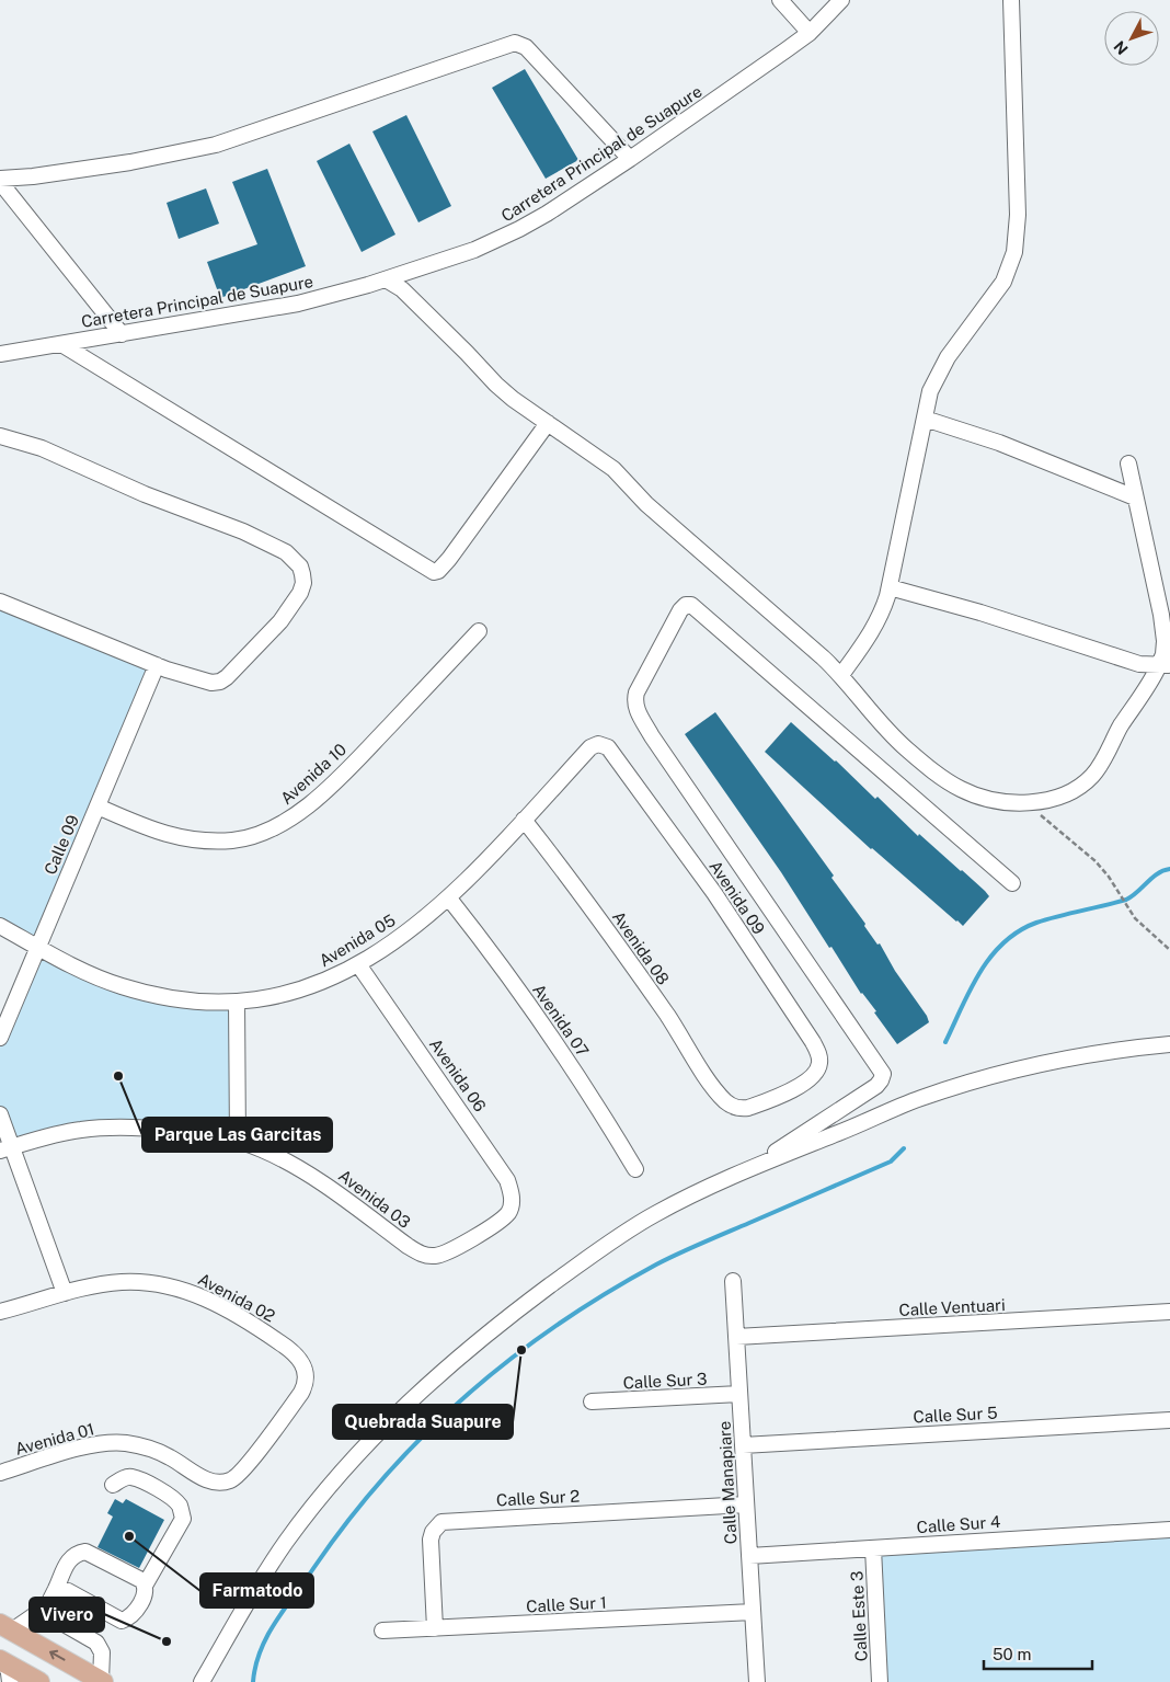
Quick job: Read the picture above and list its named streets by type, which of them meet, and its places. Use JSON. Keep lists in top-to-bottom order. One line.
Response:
{"streets":{"street":["Carretera Principal de Suapure","Avenida 10","Calle 09","Avenida 09","Avenida 05","Avenida 08","Avenida 07","Avenida 06","Avenida 03","Avenida 02","Calle Ventuari","Calle Sur 3","Calle Sur 5","Avenida 01","Calle Manapiare","Calle Sur 2","Calle Sur 4","Calle Sur 1","Calle Este 3"]},"crossings":[["Avenida 10","Calle 09"],["Calle 09","Avenida 05"],["Avenida 09","Avenida 05"],["Avenida 09","Avenida 08"],["Avenida 05","Avenida 08"],["Avenida 05","Avenida 07"],["Avenida 05","Avenida 06"],["Avenida 06","Avenida 03"],["Avenida 02","Avenida 01"],["Calle Ventuari","Calle Manapiare"],["Calle Sur 3","Calle Manapiare"],["Calle Sur 5","Calle Manapiare"],["Calle Manapiare","Calle Sur 2"],["Calle Manapiare","Calle Sur 4"],["Calle Manapiare","Calle Sur 1"],["Calle Sur 2","Calle Sur 1"],["Calle Sur 4","Calle Este 3"]],"places":["Parque Las Garcitas","Quebrada Suapure","Farmatodo","Vivero"],"scale_bar":"50 m","north":"bottom left"}
